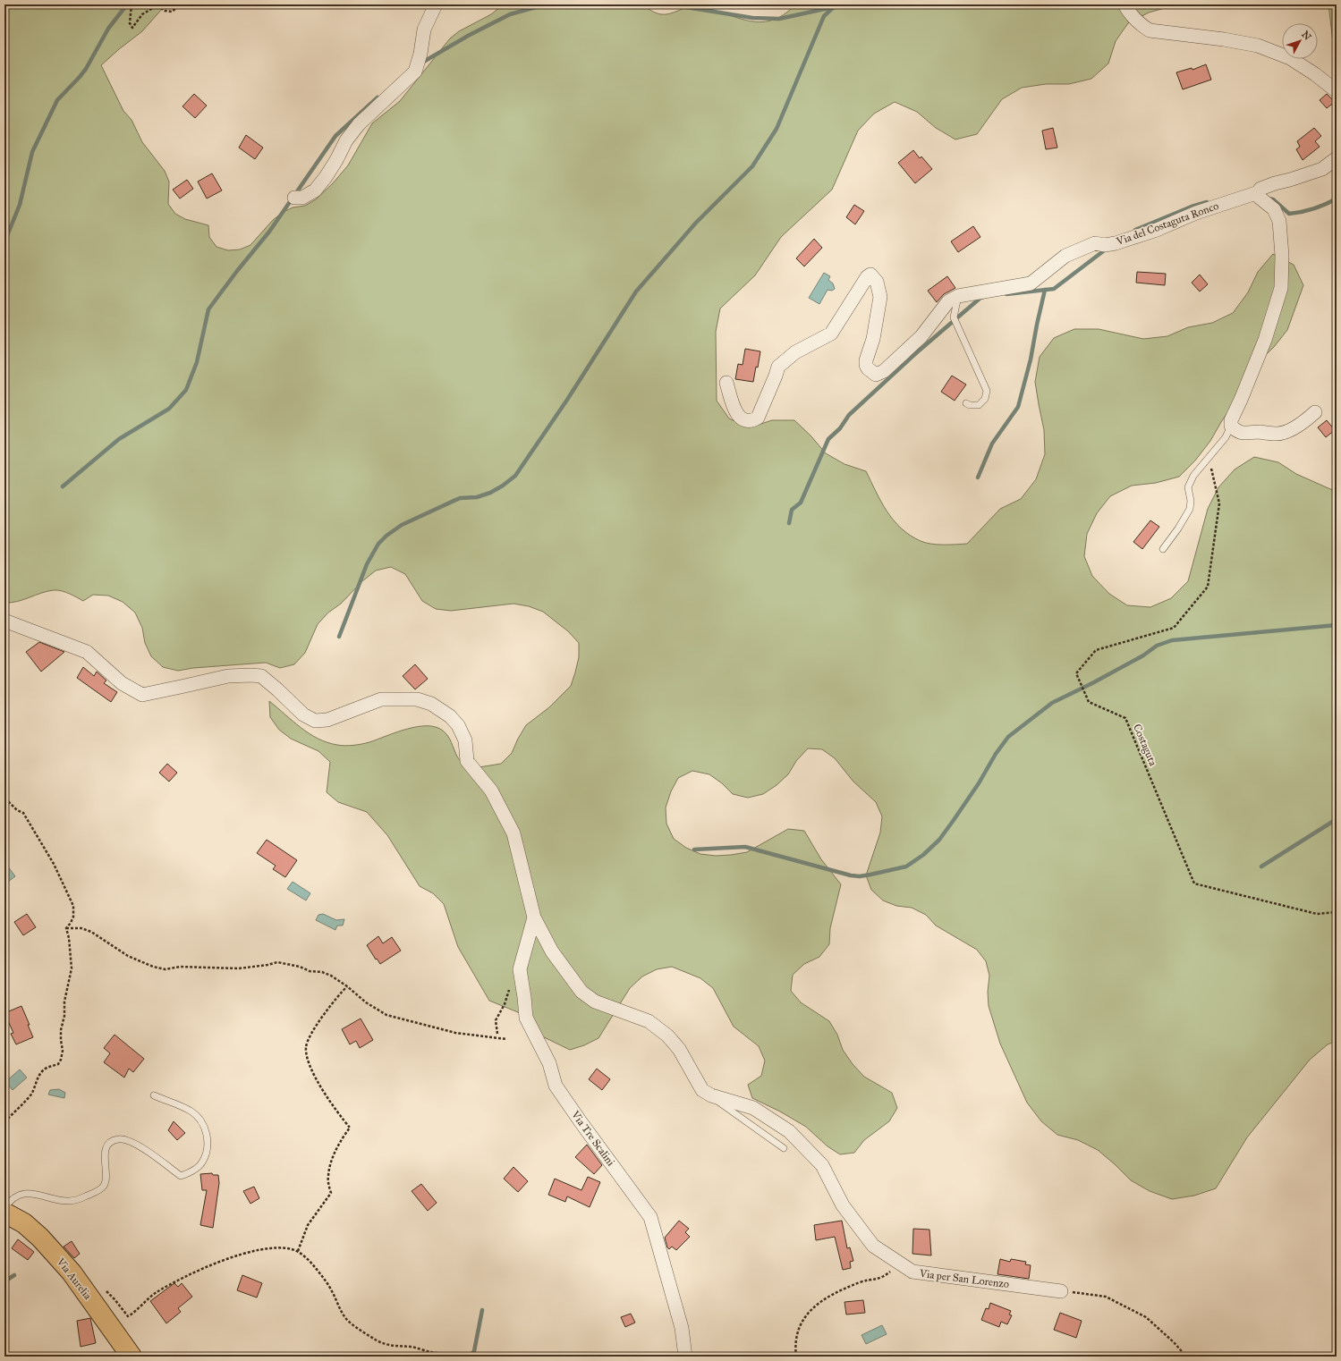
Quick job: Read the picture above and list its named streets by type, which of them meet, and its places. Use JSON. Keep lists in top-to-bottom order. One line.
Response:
{"streets":{"main road":["Via Aurelia"],"street":["Via del Costaguta Ronco","Via Tre Scalini","Via per San Lorenzo"],"path":["Costaguta"]},"north":"top right"}
